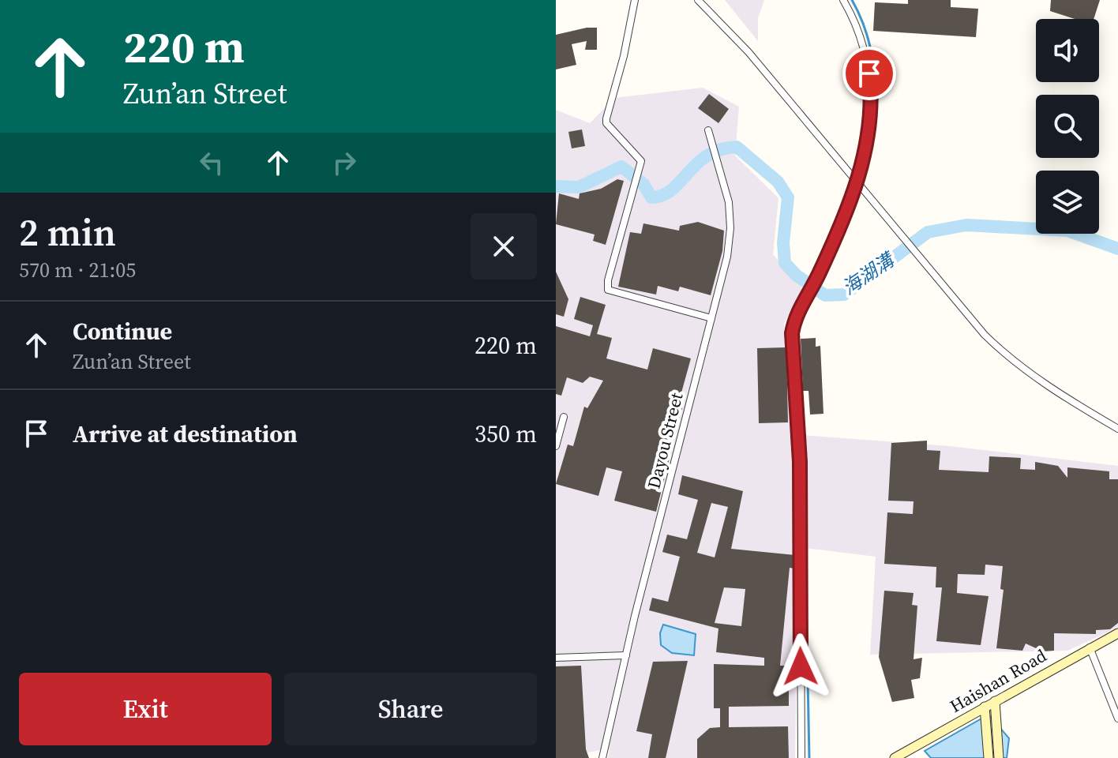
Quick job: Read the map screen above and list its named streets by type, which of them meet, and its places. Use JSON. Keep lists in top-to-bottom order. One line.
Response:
{"streets":{"main road":["Haishan Road"],"street":["Dayou Street"]},"water":["海湖溝"],"page":{"turn":["220 m","Zun’an Street"],"heading":["2 min","570 m · 21:05"],"list":[{"name":"Continue","note":"Zun’an Street","value":"220 m"},{"name":"Arrive at destination","value":"350 m"}],"buttons":["Exit","Share"]}}
